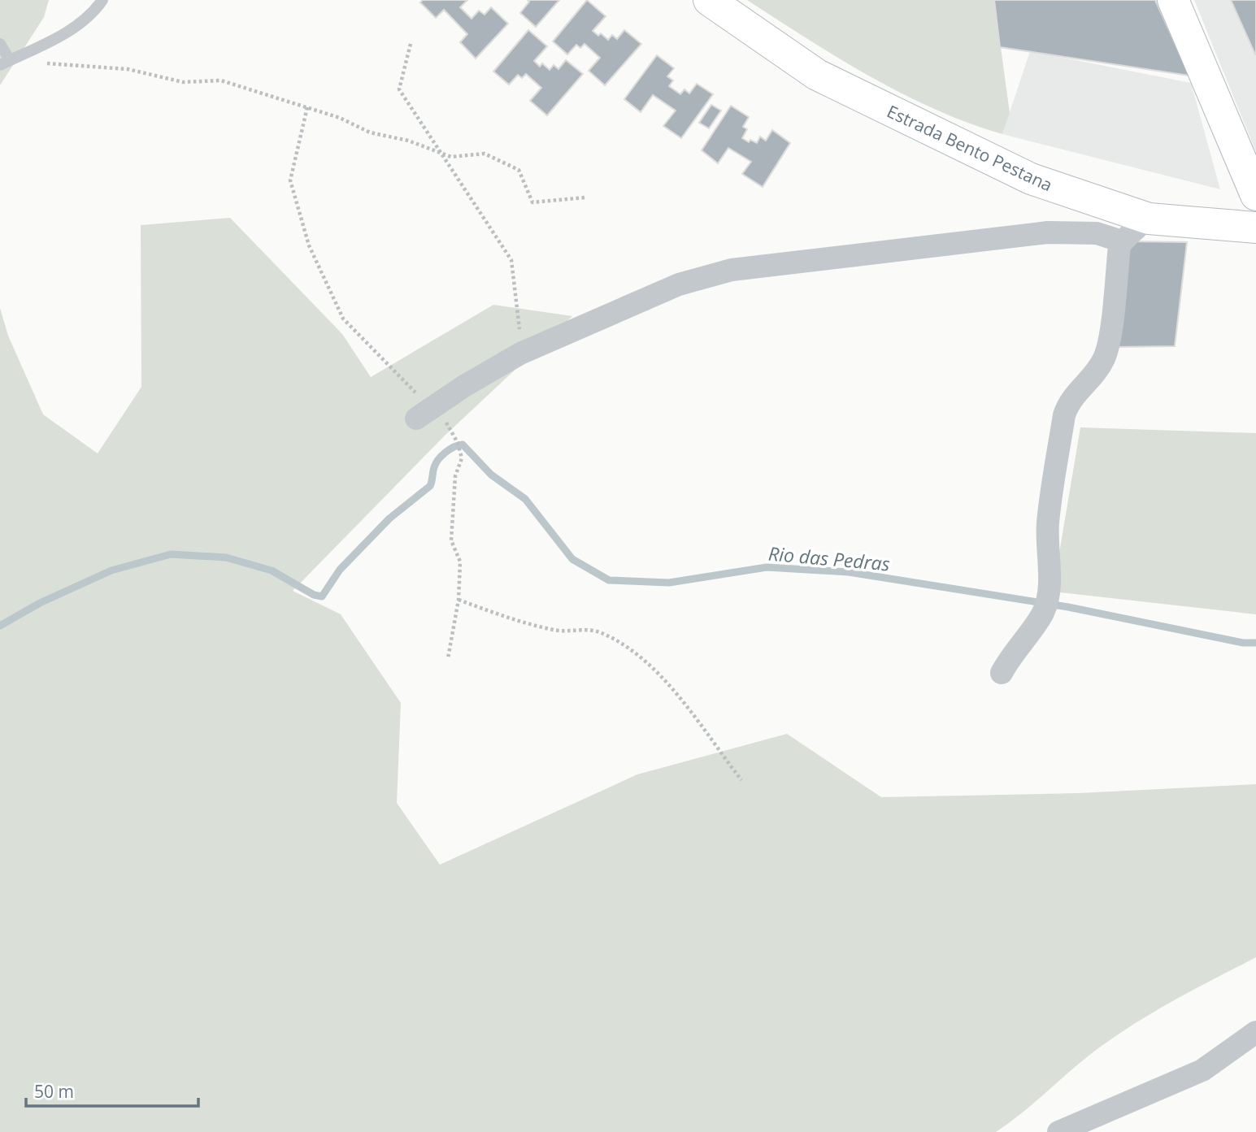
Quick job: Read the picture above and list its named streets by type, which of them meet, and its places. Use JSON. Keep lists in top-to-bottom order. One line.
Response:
{"streets":{"main road":["Estrada Bento Pestana"]},"water":["Rio das Pedras"],"scale_bar":"50 m"}
